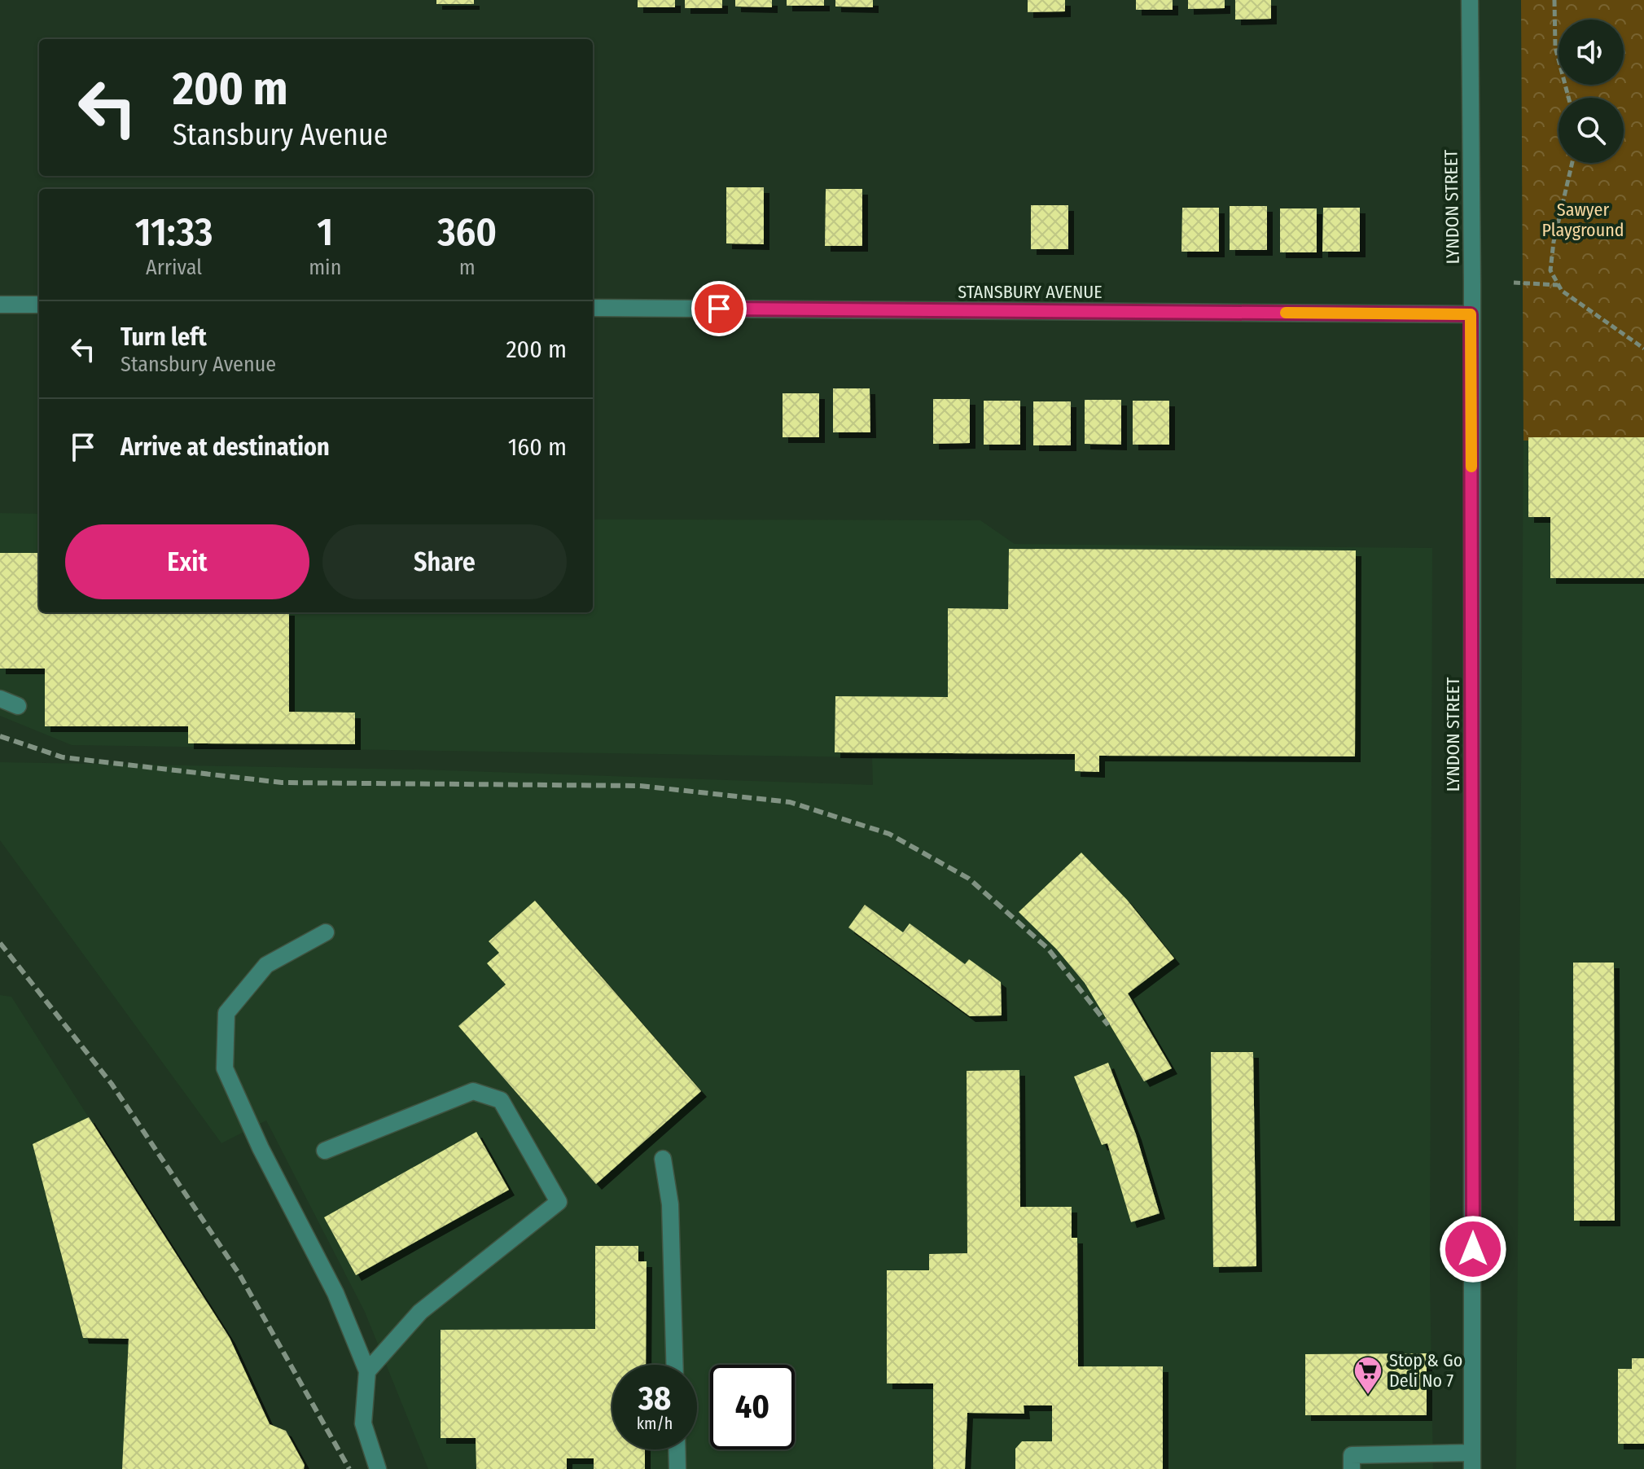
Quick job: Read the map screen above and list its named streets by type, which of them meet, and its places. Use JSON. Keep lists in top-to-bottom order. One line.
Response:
{"streets":{"street":["LYNDON STREET","STANSBURY AVENUE"]},"crossings":[["LYNDON STREET","STANSBURY AVENUE"]],"parks":["Sawyer Playground"],"places":{"supermarket":["Stop & Go Deli No 7"]},"page":{"turn":["200 m","Stansbury Avenue"],"eta":["11:33","Arrival","1","min","360","m"],"list":[{"name":"Turn left","note":"Stansbury Avenue","value":"200 m"},{"name":"Arrive at destination","value":"160 m"}],"buttons":["Exit","Share"],"speed":"38 km/h","limit":"40"}}
